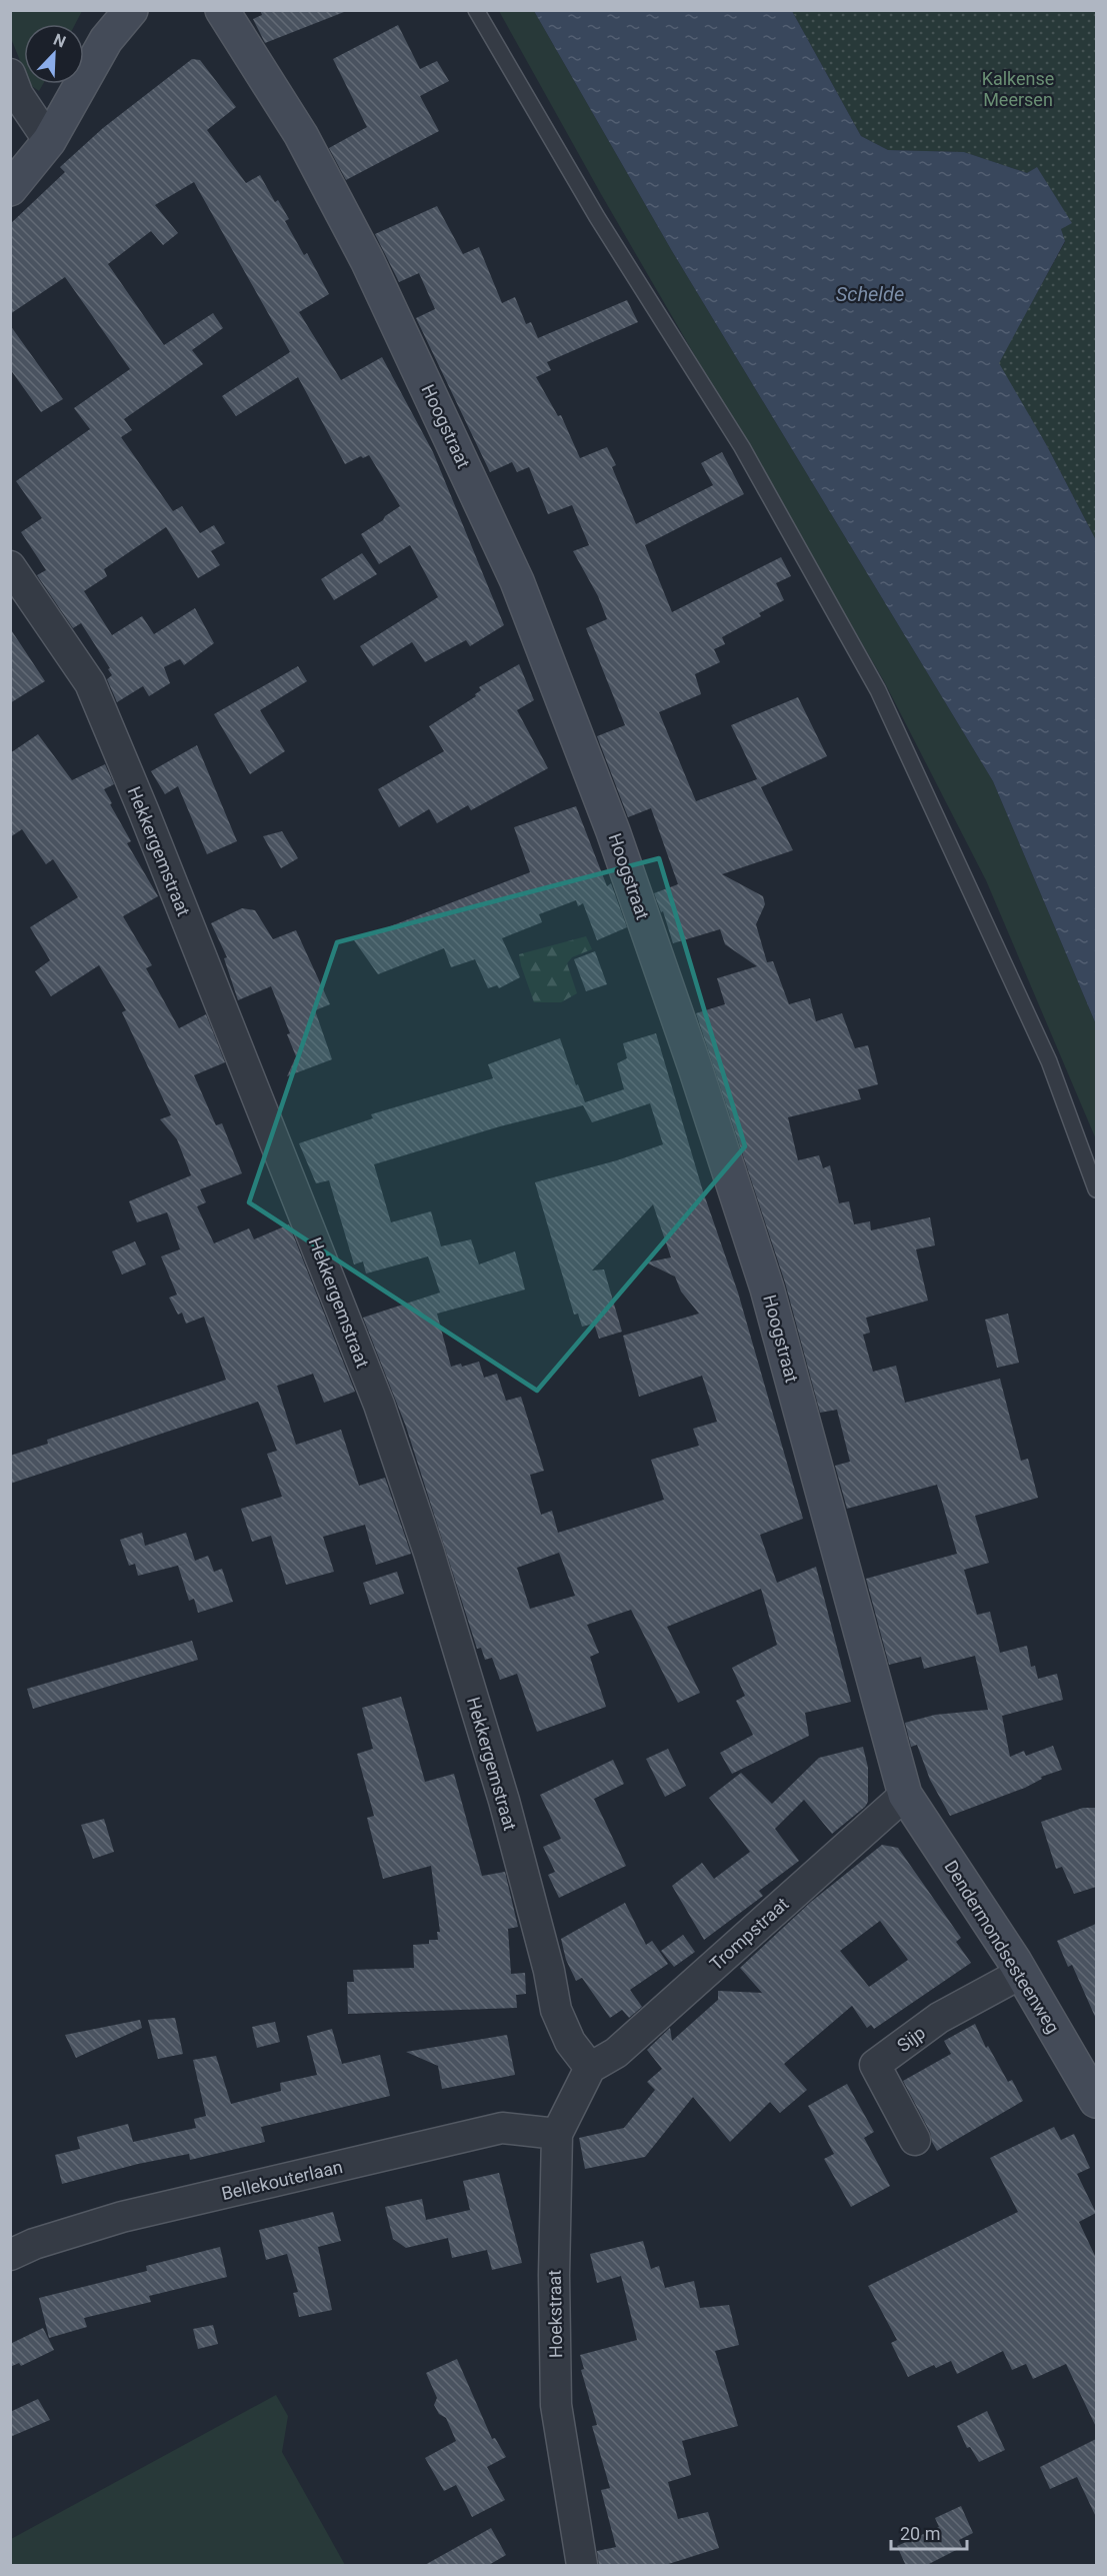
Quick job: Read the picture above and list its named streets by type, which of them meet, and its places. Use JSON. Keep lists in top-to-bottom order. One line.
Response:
{"streets":{"main road":["Hoogstraat","Dendermondsesteenweg"],"street":["Hekkergemstraat","Trompstraat","Sijp","Bellekouterlaan","Hoekstraat"]},"crossings":[["Hoogstraat","Trompstraat"],["Hoogstraat","Dendermondsesteenweg"],["Hekkergemstraat","Trompstraat"],["Hekkergemstraat","Hoekstraat"],["Trompstraat","Dendermondsesteenweg"],["Trompstraat","Hoekstraat"],["Dendermondsesteenweg","Sijp"],["Bellekouterlaan","Hoekstraat"]],"water":["Schelde"],"parks":["Kalkense Meersen"],"scale_bar":"20 m","north":"top right"}
